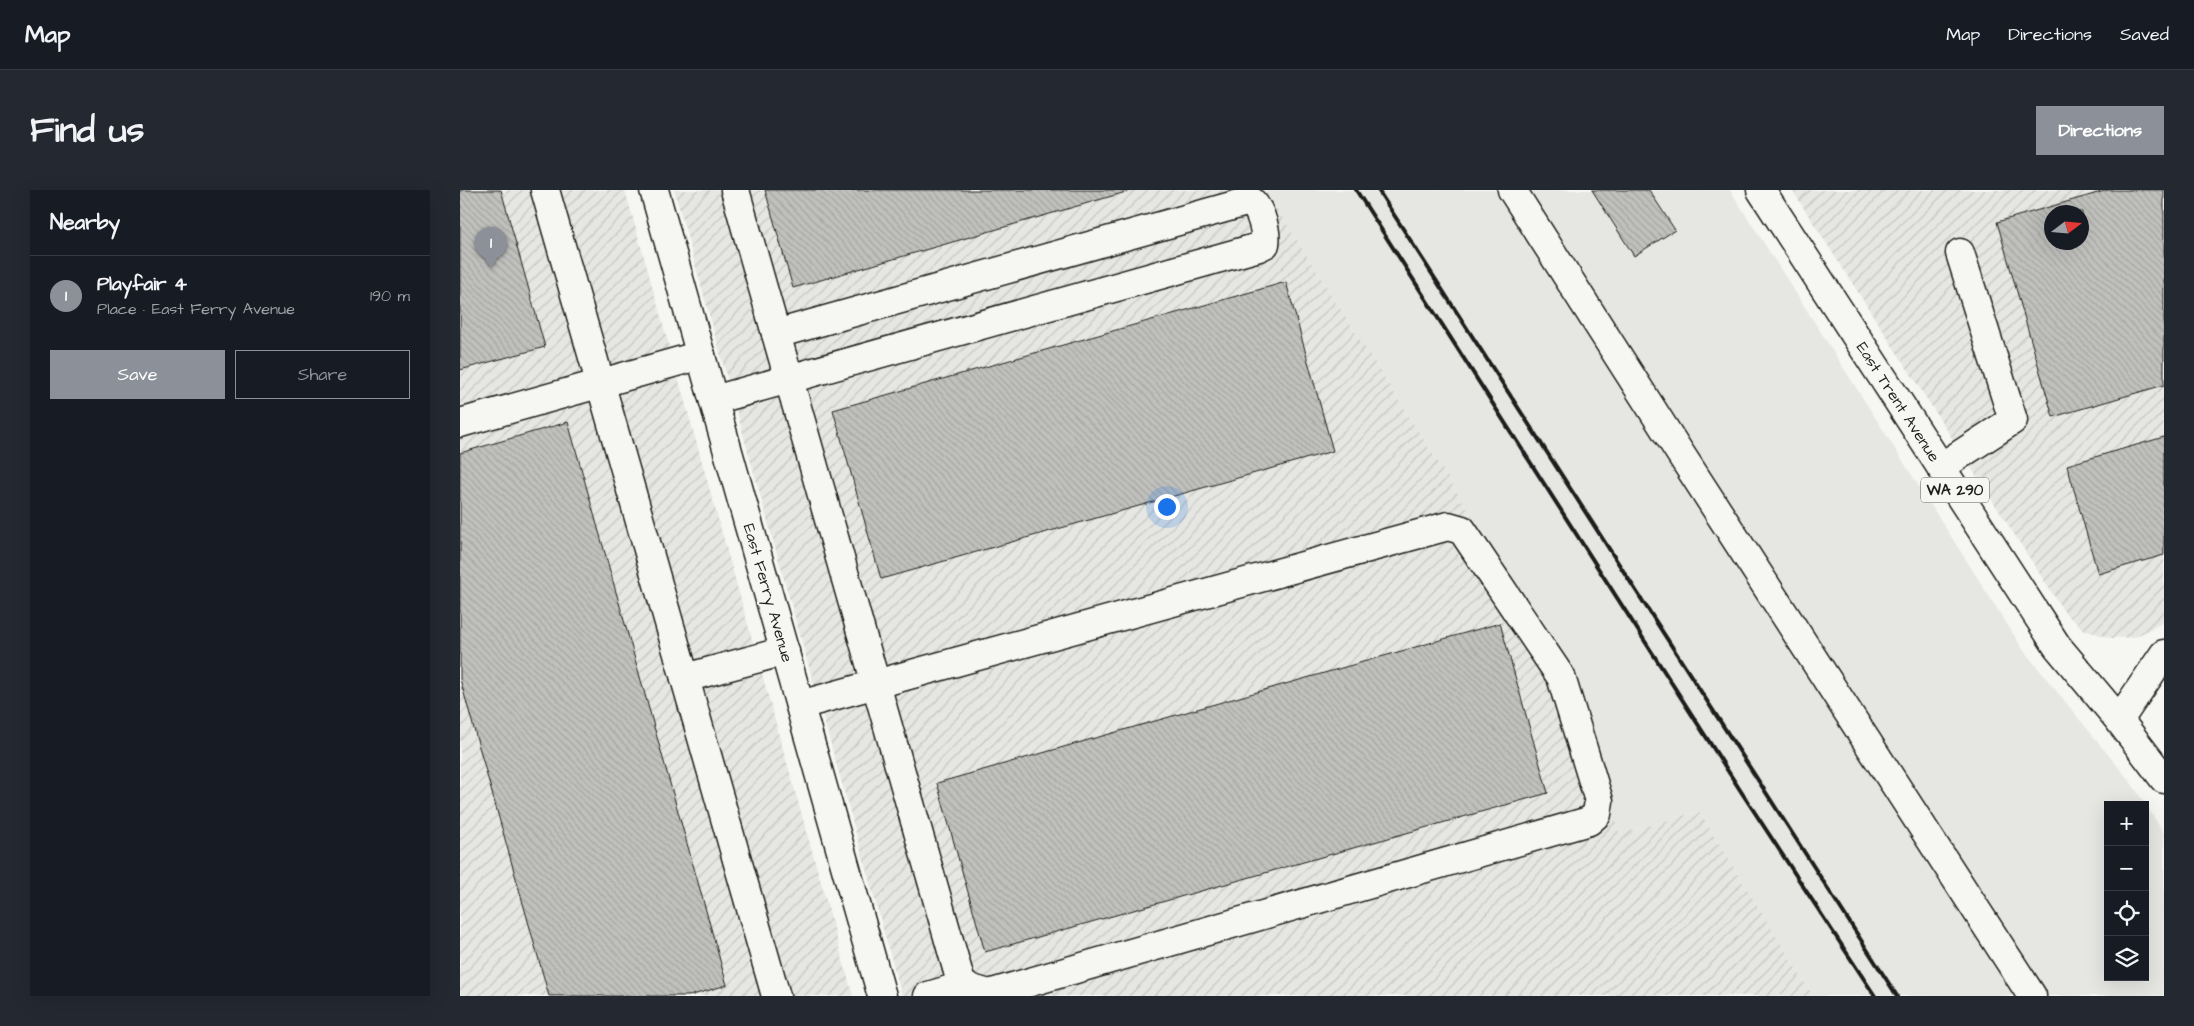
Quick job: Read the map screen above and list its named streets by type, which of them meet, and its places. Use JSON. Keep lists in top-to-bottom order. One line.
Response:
{"streets":{"street":["East Trent Avenue","WA 290","East Ferry Avenue"]},"north":"right","page":{"header":"Map","nav":["Map","Directions","Saved"],"title":"Find us","buttons":["Directions",["Save","Share"]],"heading":"Nearby","pins":"1","list":[{"mark":"1","name":"Playfair 4","note":"Place · East Ferry Avenue","value":"190 m"}],"map_buttons":["+","−"]}}
